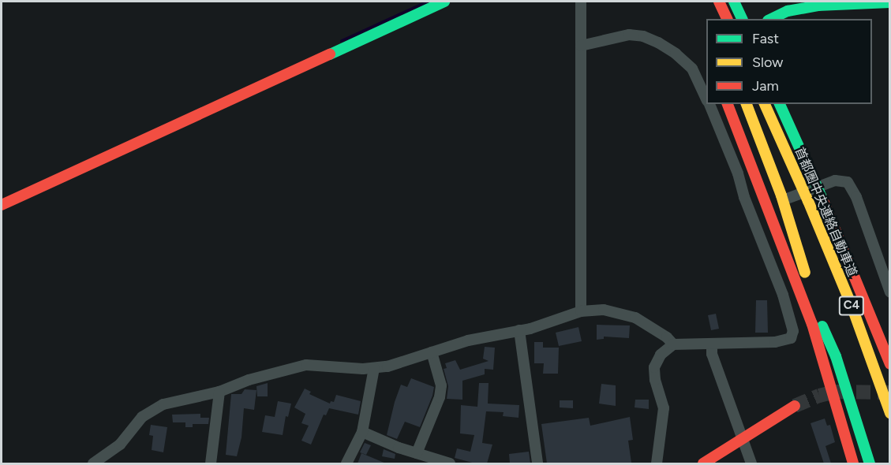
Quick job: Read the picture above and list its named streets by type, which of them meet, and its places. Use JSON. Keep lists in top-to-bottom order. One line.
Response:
{"streets":{"main road":["首都圏中央連絡自動車道","C4"]},"legend":["Fast","Slow","Jam"]}
